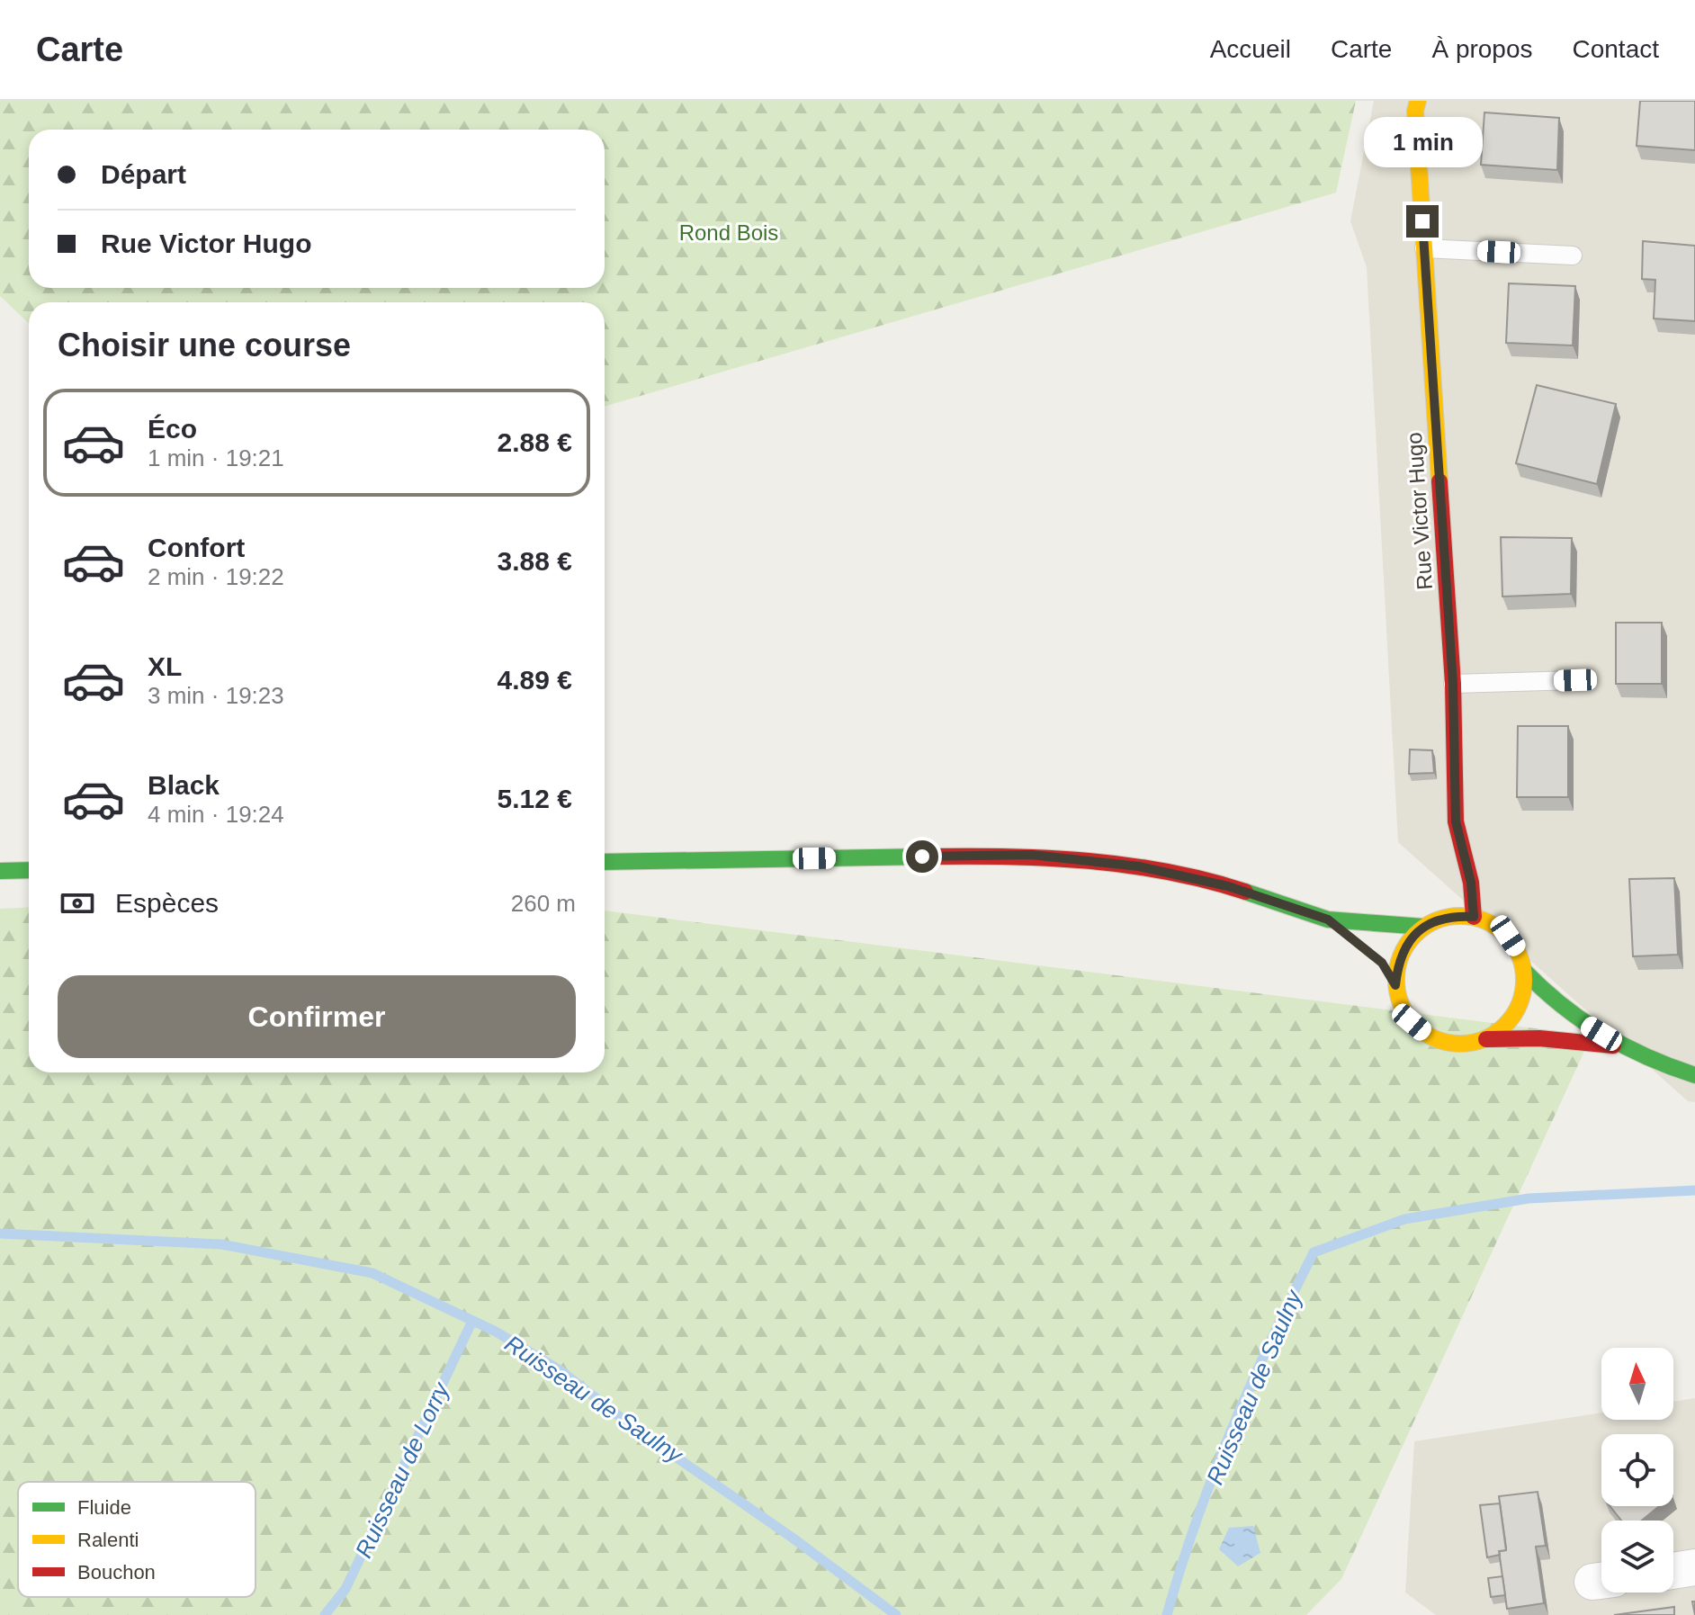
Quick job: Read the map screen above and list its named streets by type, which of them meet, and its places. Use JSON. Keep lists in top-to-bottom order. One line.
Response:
{"streets":{"street":["Rue Victor Hugo"]},"water":["Ruisseau de Saulny","Ruisseau de Lorry"],"parks":["Rond Bois"],"legend":["Fluide","Ralenti","Bouchon"],"north":"top","page":{"header":"Carte","nav":["Accueil","Carte","À propos","Contact"],"bubble":"1 min","banner":["Départ","Rue Victor Hugo"],"heading":"Choisir une course","list":[{"name":"Éco","note":"1 min · 19:21","value":"2.88 €"},{"name":"Confort","note":"2 min · 19:22","value":"3.88 €"},{"name":"XL","note":"3 min · 19:23","value":"4.89 €"},{"name":"Black","note":"4 min · 19:24","value":"5.12 €"}],"pay":["Espèces","260 m"],"buttons":"Confirmer"}}
